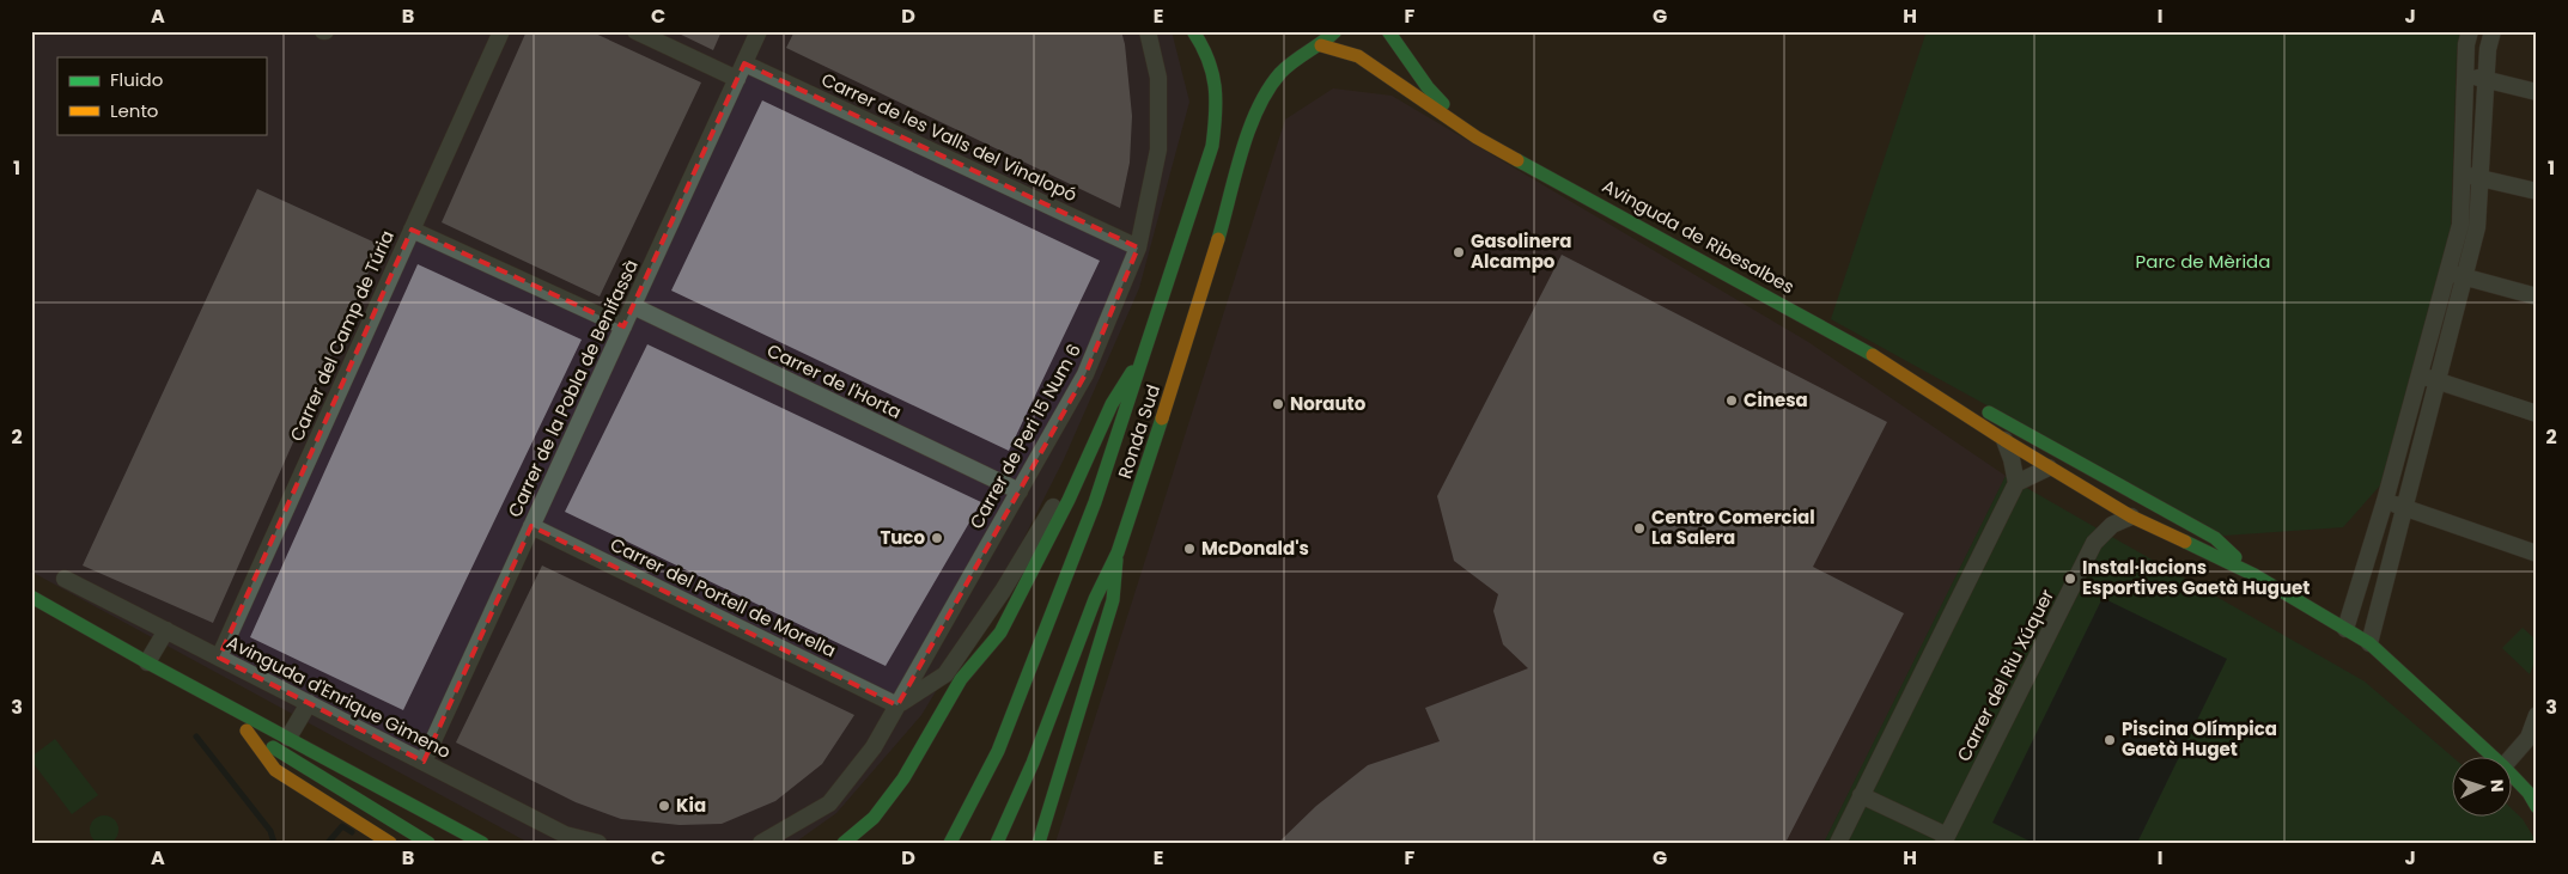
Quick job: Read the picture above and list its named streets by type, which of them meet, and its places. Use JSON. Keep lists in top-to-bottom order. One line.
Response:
{"streets":{"main road":["Avinguda de Ribesalbes","Ronda Sud"],"street":["Carrer de les Valls del Vinalopó","Carrer del Camp de Túria","Carrer de l'Horta","Carrer de la Pobla de Benifassà","Carrer de Peri 15 Num 6","Carrer del Portell de Morella","Carrer del Riu Xúquer","Avinguda d'Enrique Gimeno"]},"crossings":[["Carrer de les Valls del Vinalopó","Carrer de la Pobla de Benifassà"],["Carrer de les Valls del Vinalopó","Carrer de Peri 15 Num 6"],["Avinguda de Ribesalbes","Ronda Sud"],["Avinguda de Ribesalbes","Carrer del Riu Xúquer"],["Carrer del Camp de Túria","Avinguda d'Enrique Gimeno"],["Carrer de l'Horta","Carrer de la Pobla de Benifassà"],["Carrer de l'Horta","Carrer de Peri 15 Num 6"],["Carrer de la Pobla de Benifassà","Carrer del Portell de Morella"],["Carrer de la Pobla de Benifassà","Avinguda d'Enrique Gimeno"],["Carrer de Peri 15 Num 6","Carrer del Portell de Morella"]],"parks":["Parc de Mèrida"],"places":["Gasolinera Alcampo","Cinesa","Norauto","Centro Comercial La Salera","Tuco","McDonald's","Instal·lacions Esportives Gaetà Huguet","Piscina Olímpica Gaetà Huget","Kia"],"legend":["Fluido","Lento"],"north":"right","grid":{"columns":["A","B","C","D","E","F","G","H","I","J"],"rows":["1","2","3"]}}
